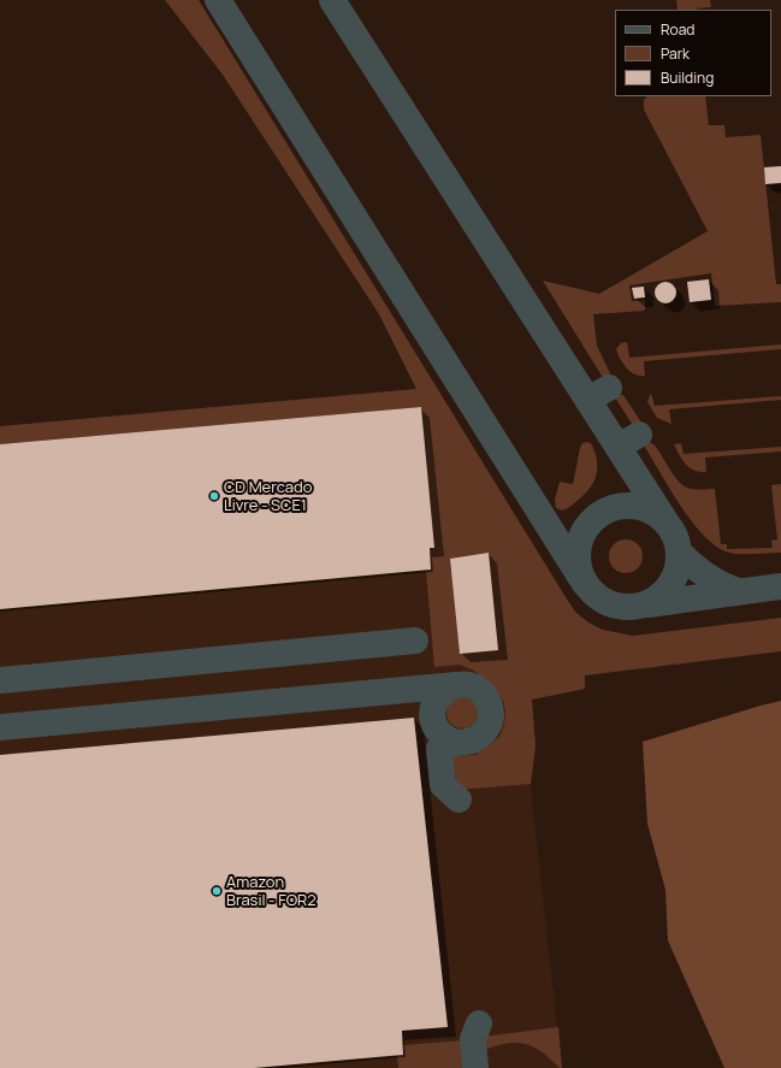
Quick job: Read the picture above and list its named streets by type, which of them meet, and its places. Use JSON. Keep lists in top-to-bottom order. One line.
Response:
{"places":["CD Mercado Livre - SCE1","Amazon Brasil - FOR2"],"legend":["Road","Park","Building"]}
